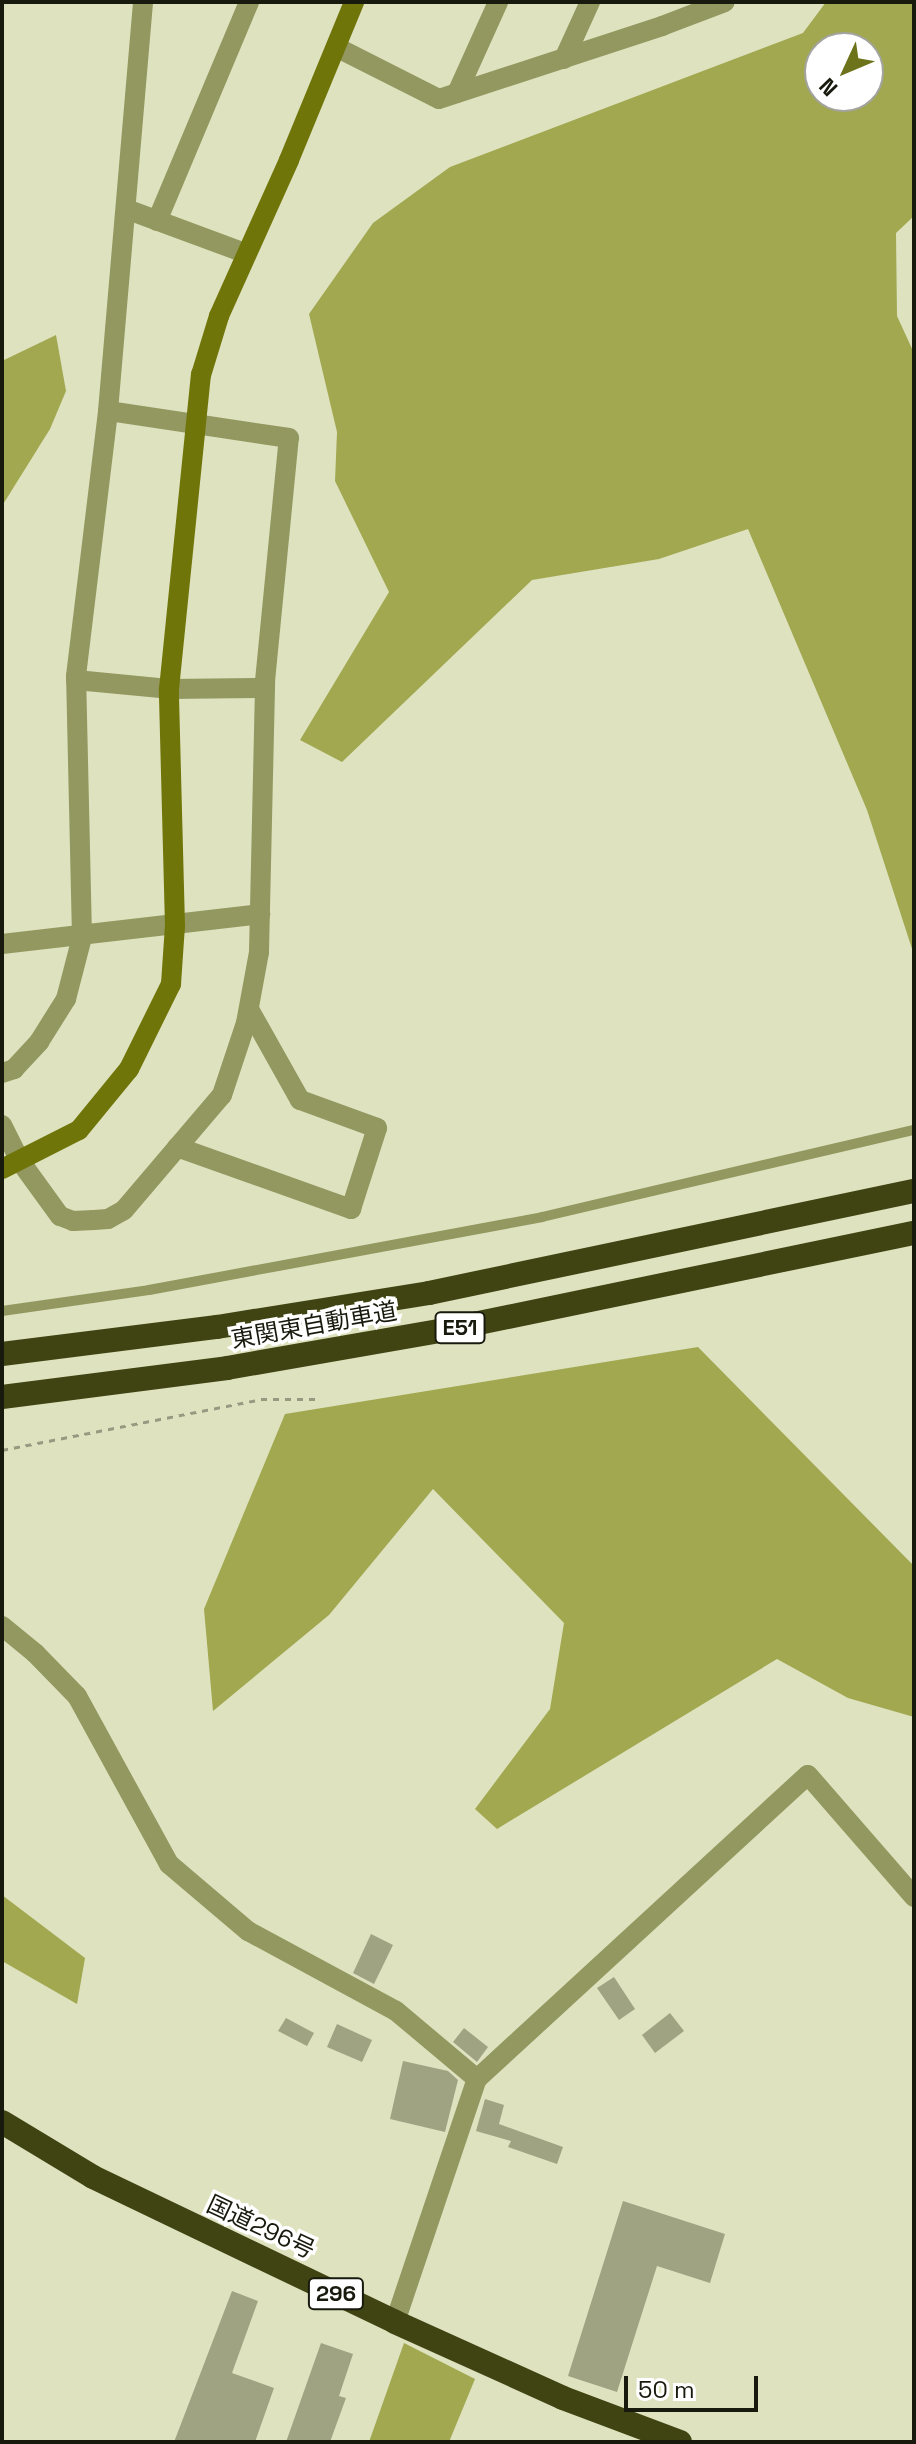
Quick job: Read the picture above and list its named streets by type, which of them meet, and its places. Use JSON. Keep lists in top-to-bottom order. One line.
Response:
{"streets":{"highway":["東関東自動車道","E51","国道296号","296"]},"scale_bar":"50 m","north":"bottom left"}
